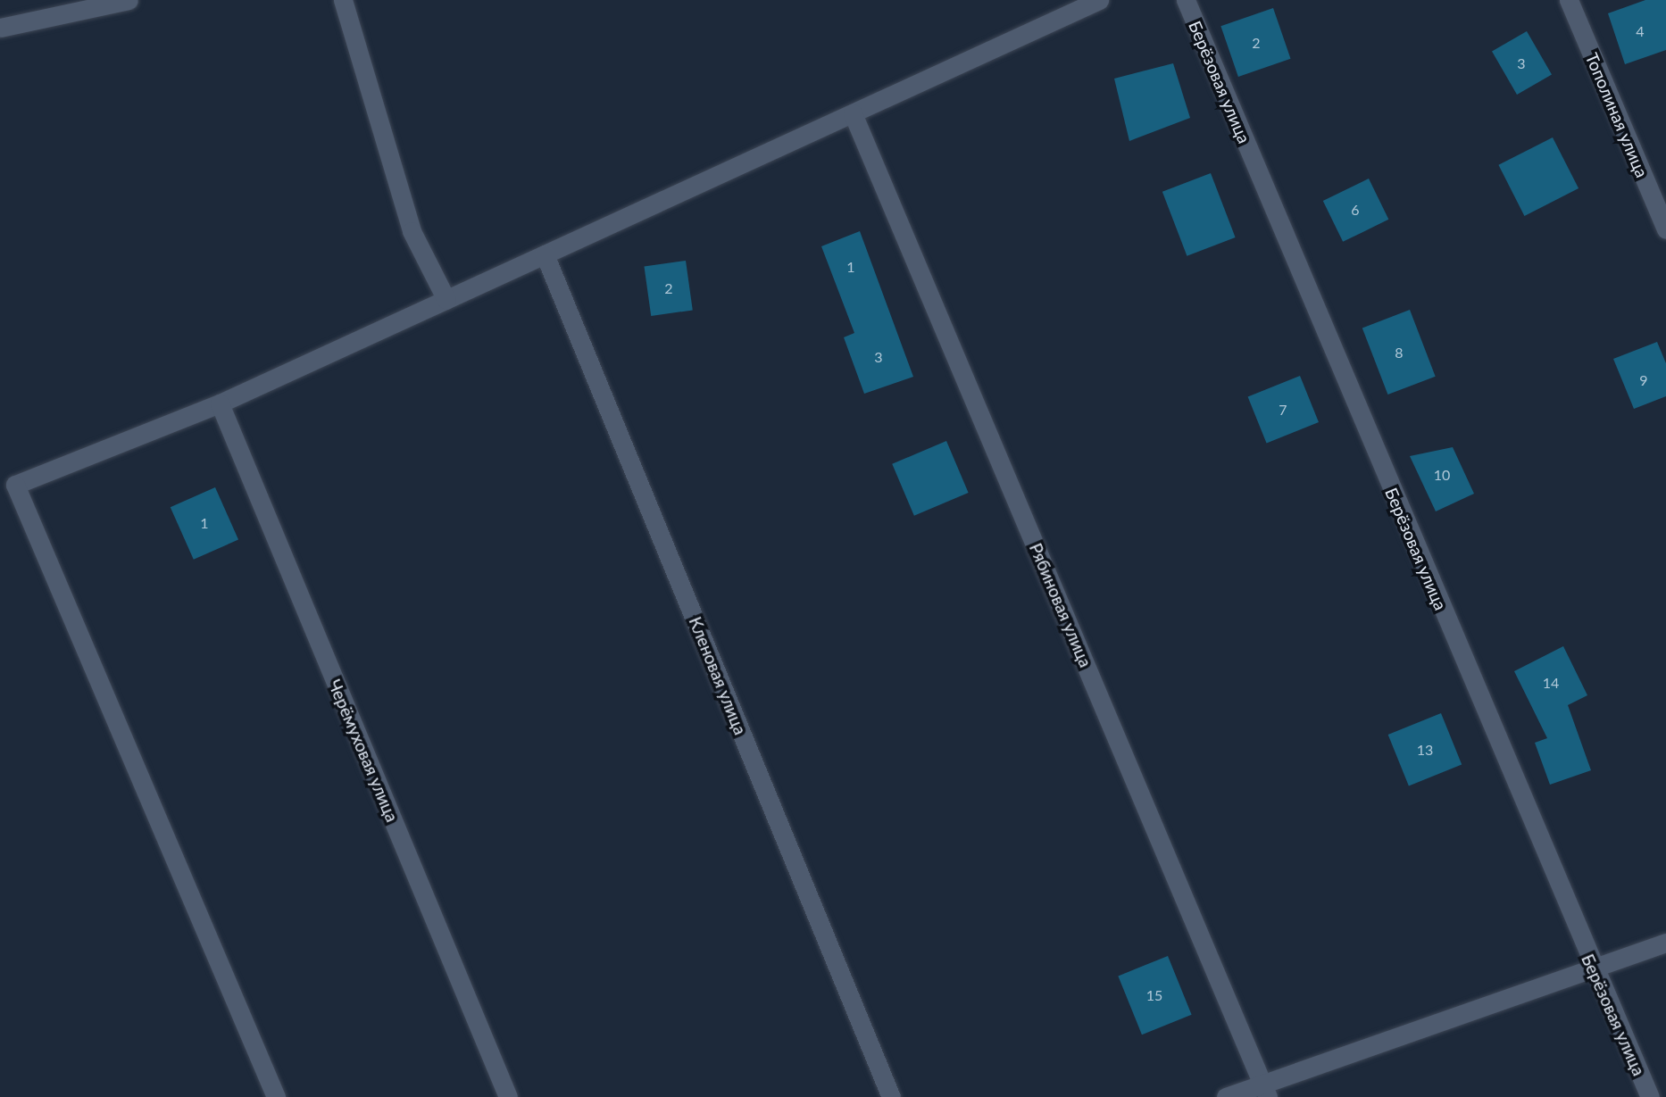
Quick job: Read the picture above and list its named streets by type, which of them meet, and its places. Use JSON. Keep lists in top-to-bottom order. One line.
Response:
{"streets":{"street":["Берёзовая улица","Тополиная улица","Рябиновая улица","Кленовая улица","Черёмуховая улица"]},"house_numbers":["4","2","3","6","1","2","8","3","9","7","10","1","14","13","15"]}
